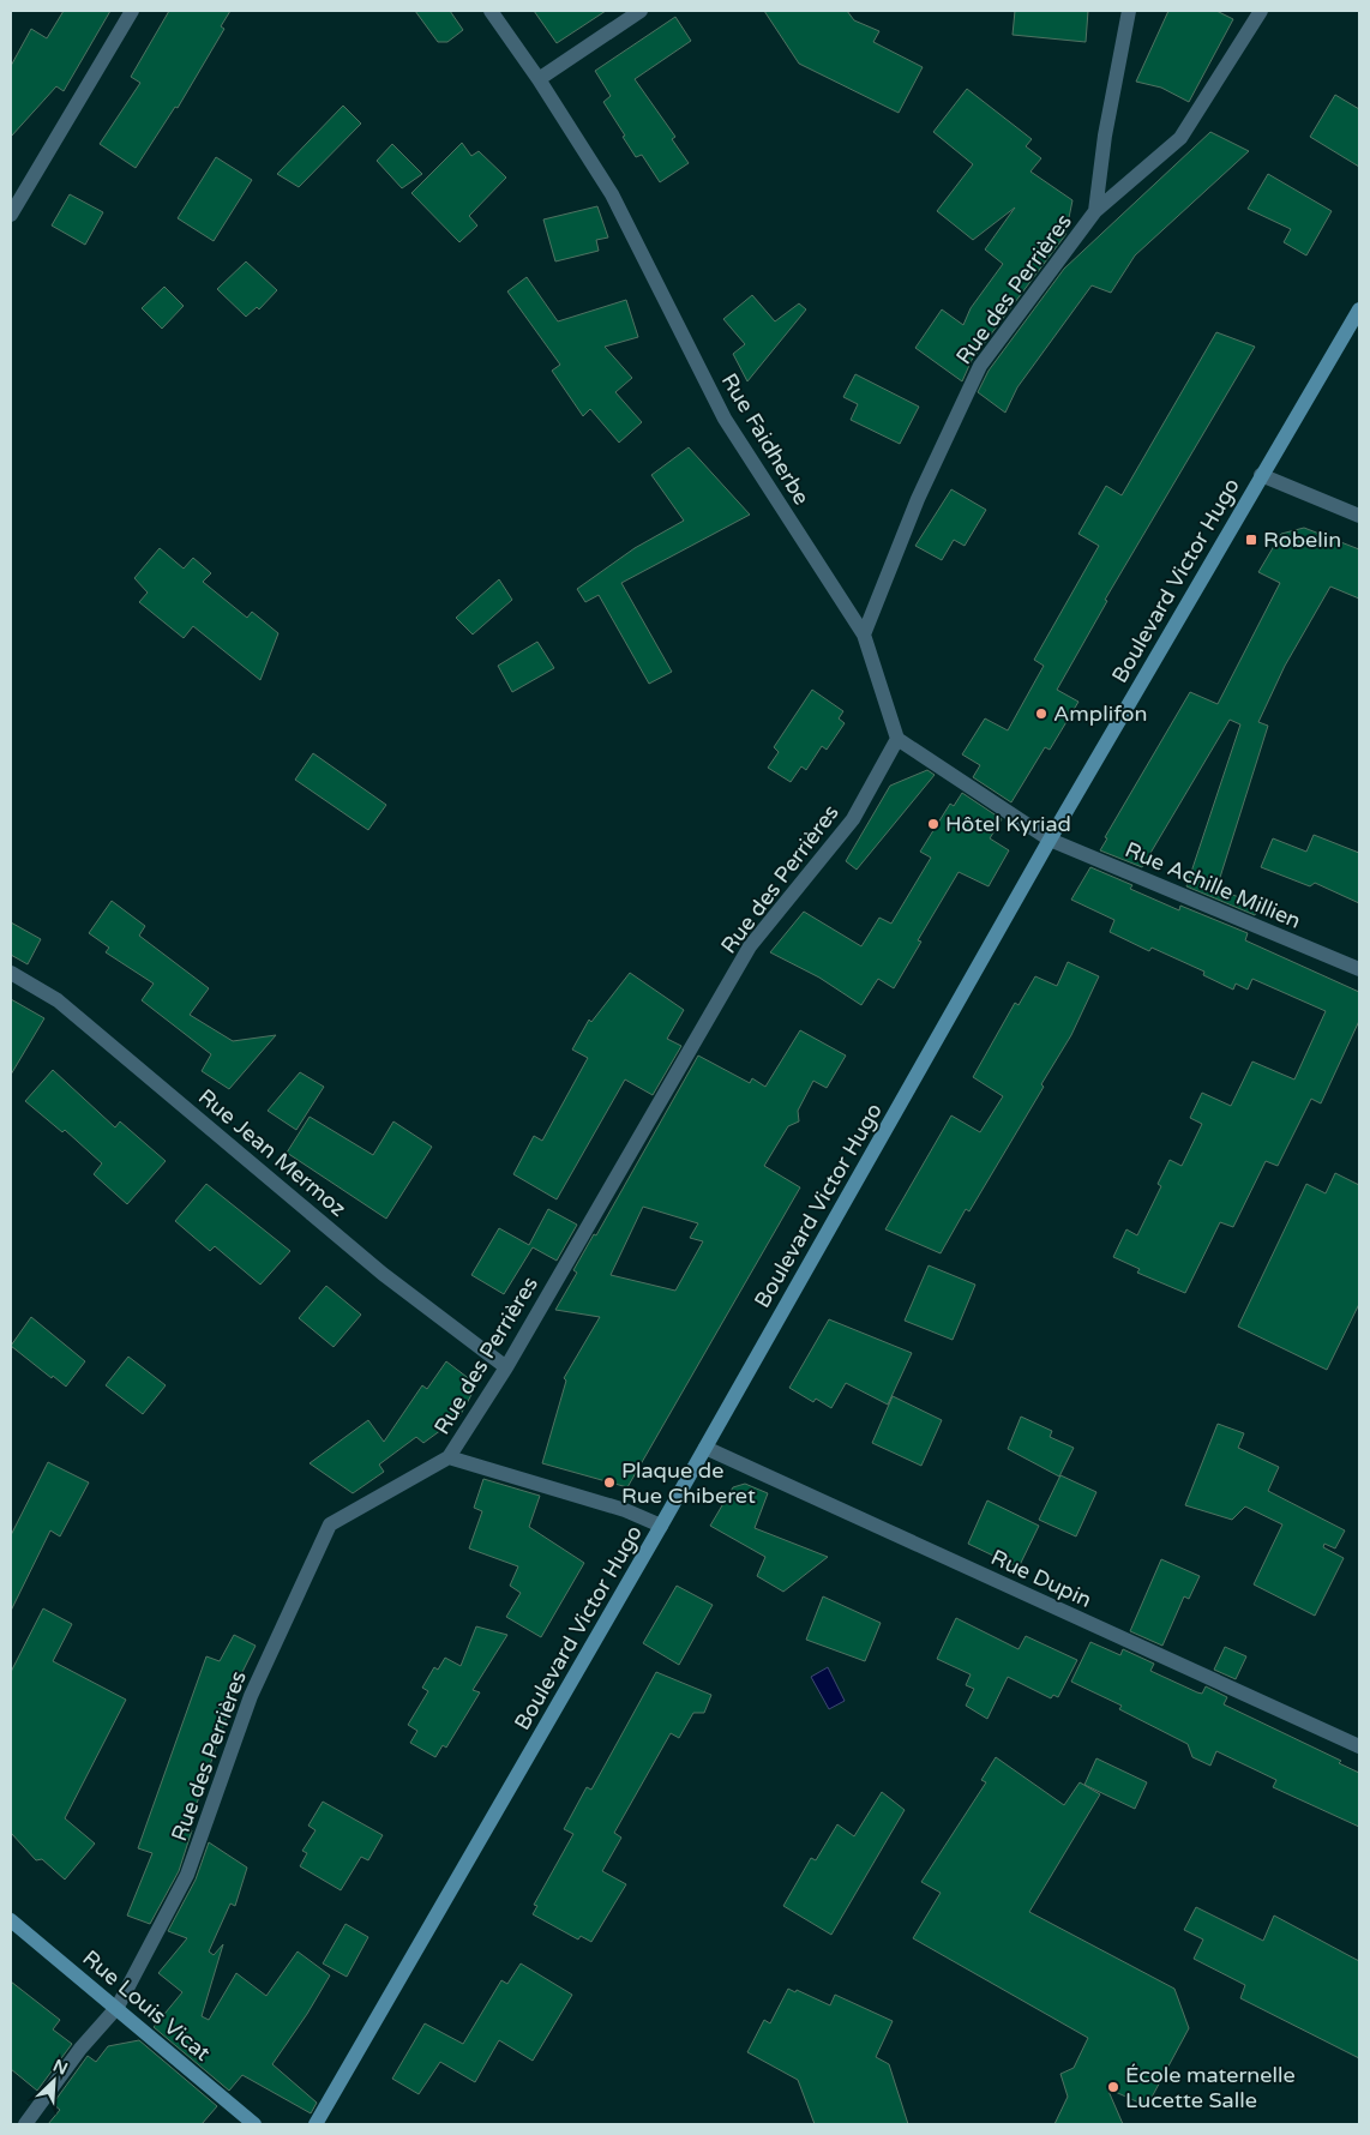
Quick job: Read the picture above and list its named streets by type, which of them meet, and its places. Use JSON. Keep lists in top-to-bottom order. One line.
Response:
{"streets":{"street":["Rue des Perrières","Rue Faidherbe","Boulevard Victor Hugo","Rue Achille Millien","Rue Jean Mermoz","Rue Dupin","Rue Louis Vicat"]},"crossings":[["Rue des Perrières","Rue Faidherbe"],["Rue des Perrières","Rue Jean Mermoz"],["Rue des Perrières","Rue Louis Vicat"],["Boulevard Victor Hugo","Rue Achille Millien"],["Boulevard Victor Hugo","Rue Dupin"]],"places":{"transit":["Robelin"],"other":["Amplifon","Hôtel Kyriad","Plaque de Rue Chiberet","École maternelle Lucette Salle"]},"north":"top right"}
